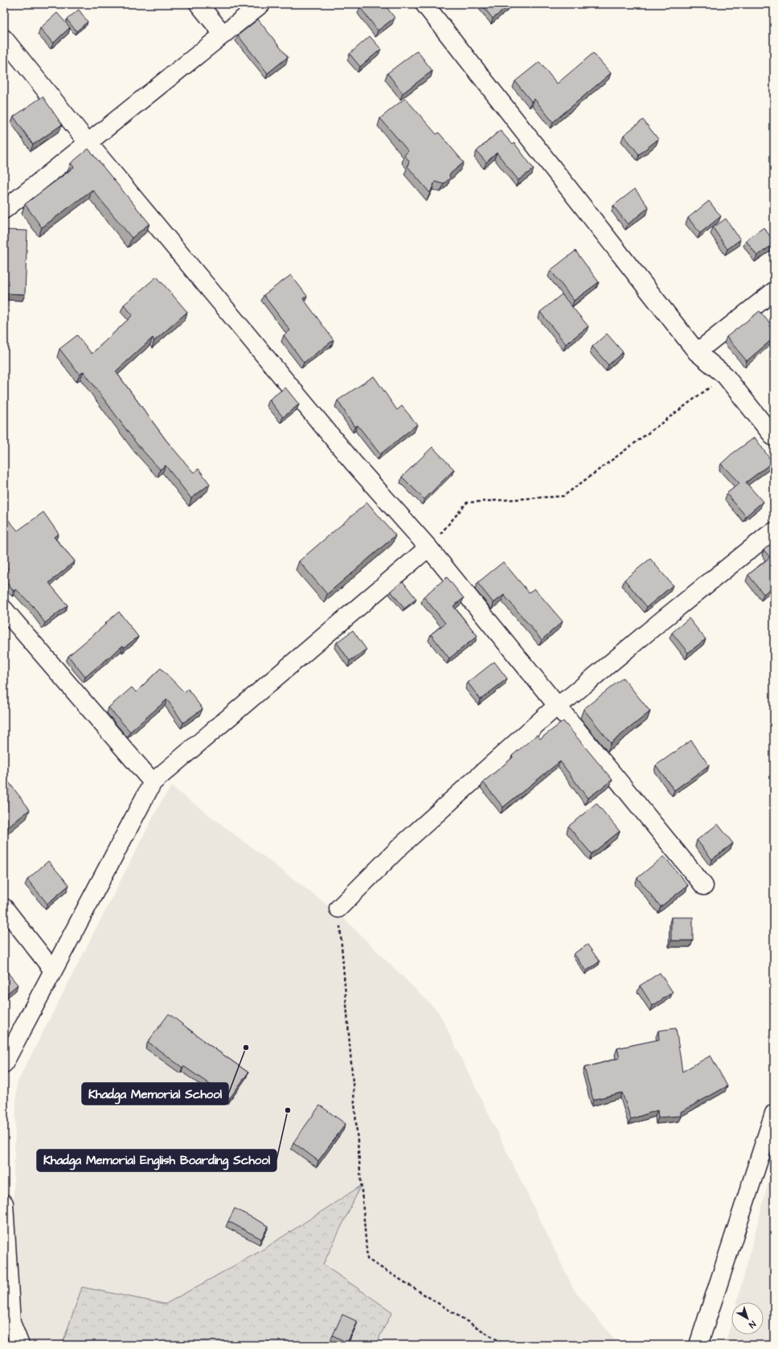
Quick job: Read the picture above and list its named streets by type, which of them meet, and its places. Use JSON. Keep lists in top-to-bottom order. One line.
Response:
{"places":["Khadga Memorial School","Khadga Memorial English Boarding School"],"north":"bottom right"}
